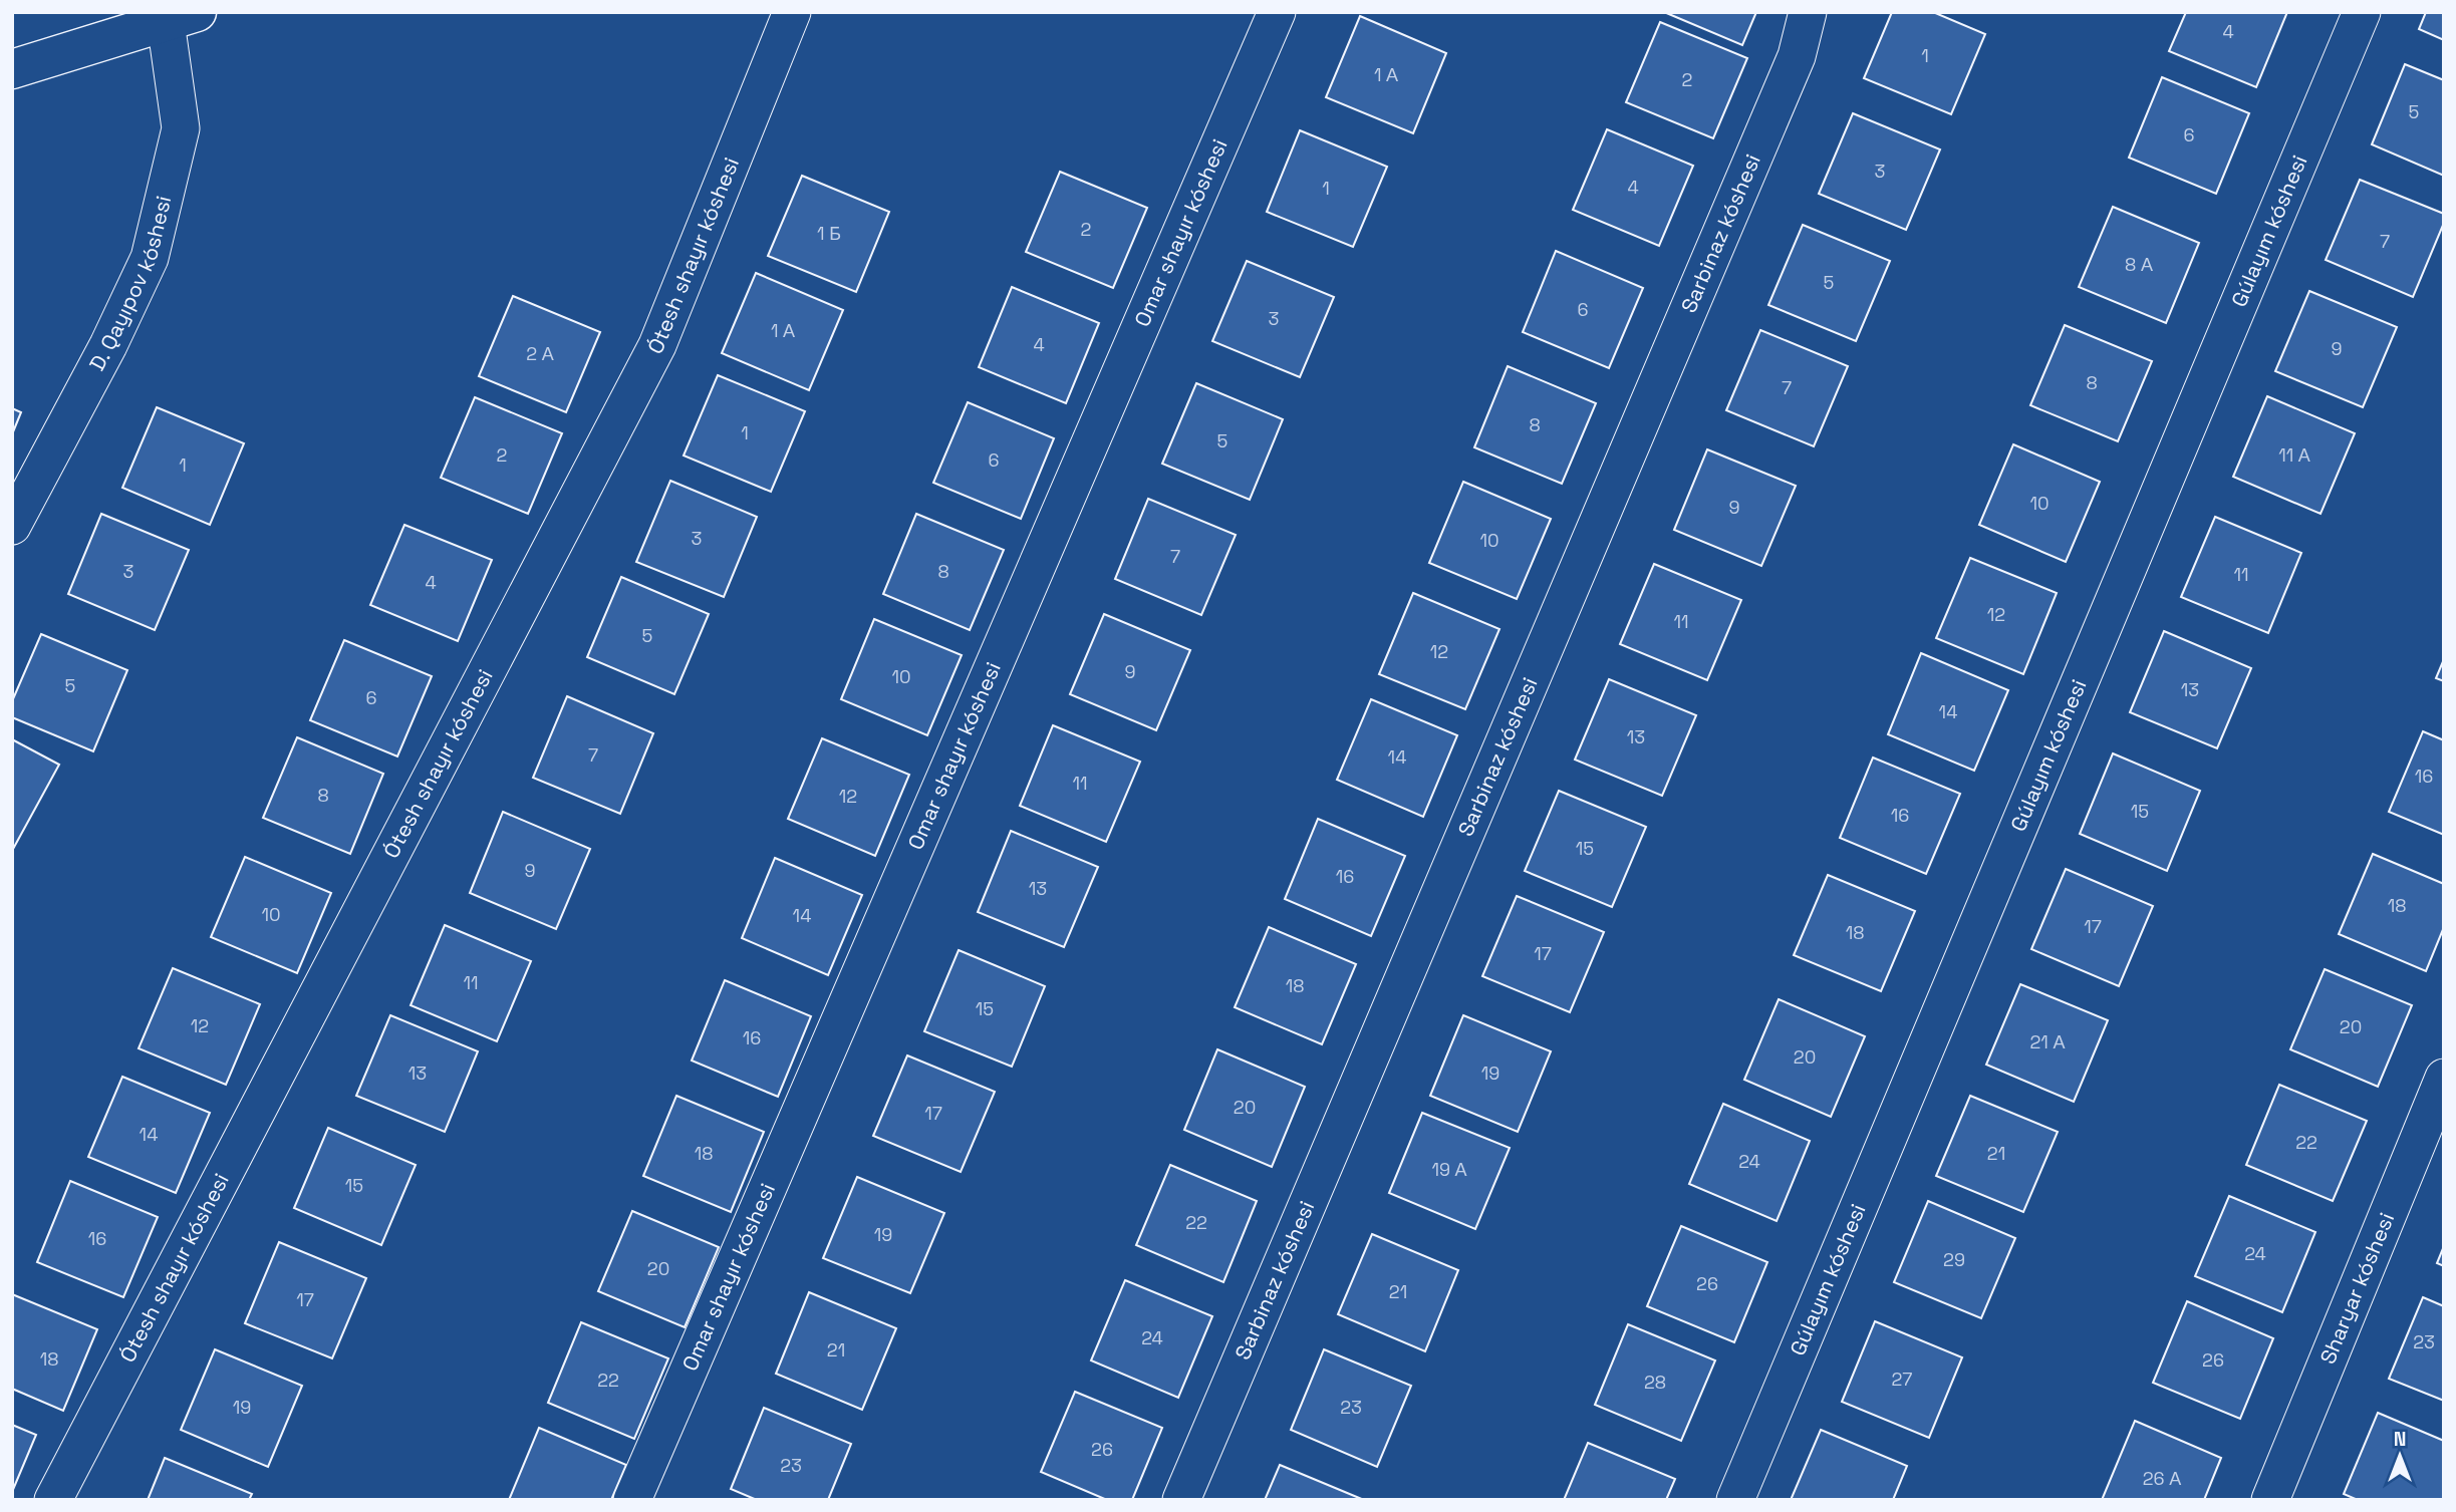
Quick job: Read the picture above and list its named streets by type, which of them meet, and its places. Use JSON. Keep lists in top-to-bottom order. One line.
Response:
{"streets":{"street":["Gúlayım kóshesi","Omar shayır kóshesi","Sarbinaz kóshesi","Ótesh shayır kóshesi","D. Qayıpov kóshesi","Sharyar kóshesi"]},"house_numbers":["4","1","1 А","2","5","6","3","4","1","2","1 Б","7","8 А","5","6","3","1 А","4","9","2 А","8","7","8","1","5","2","11 А","6","1","10","9","3","10","7","3","8","11","4","12","11","5","12","9","10","5","13","6","14","13","7","14","16","11","8","12","15","16","15","9","16","13","18","10","14","17","18","17","11","18","15","12","20","16","21 А","20","13","19","20","17","14","22","18","21","24","19 А","15","22","19","16","24","29","20","26","21","17","24","23","21","18","26","27","22","28","19","23","26","23","26 А"],"north":"top"}
